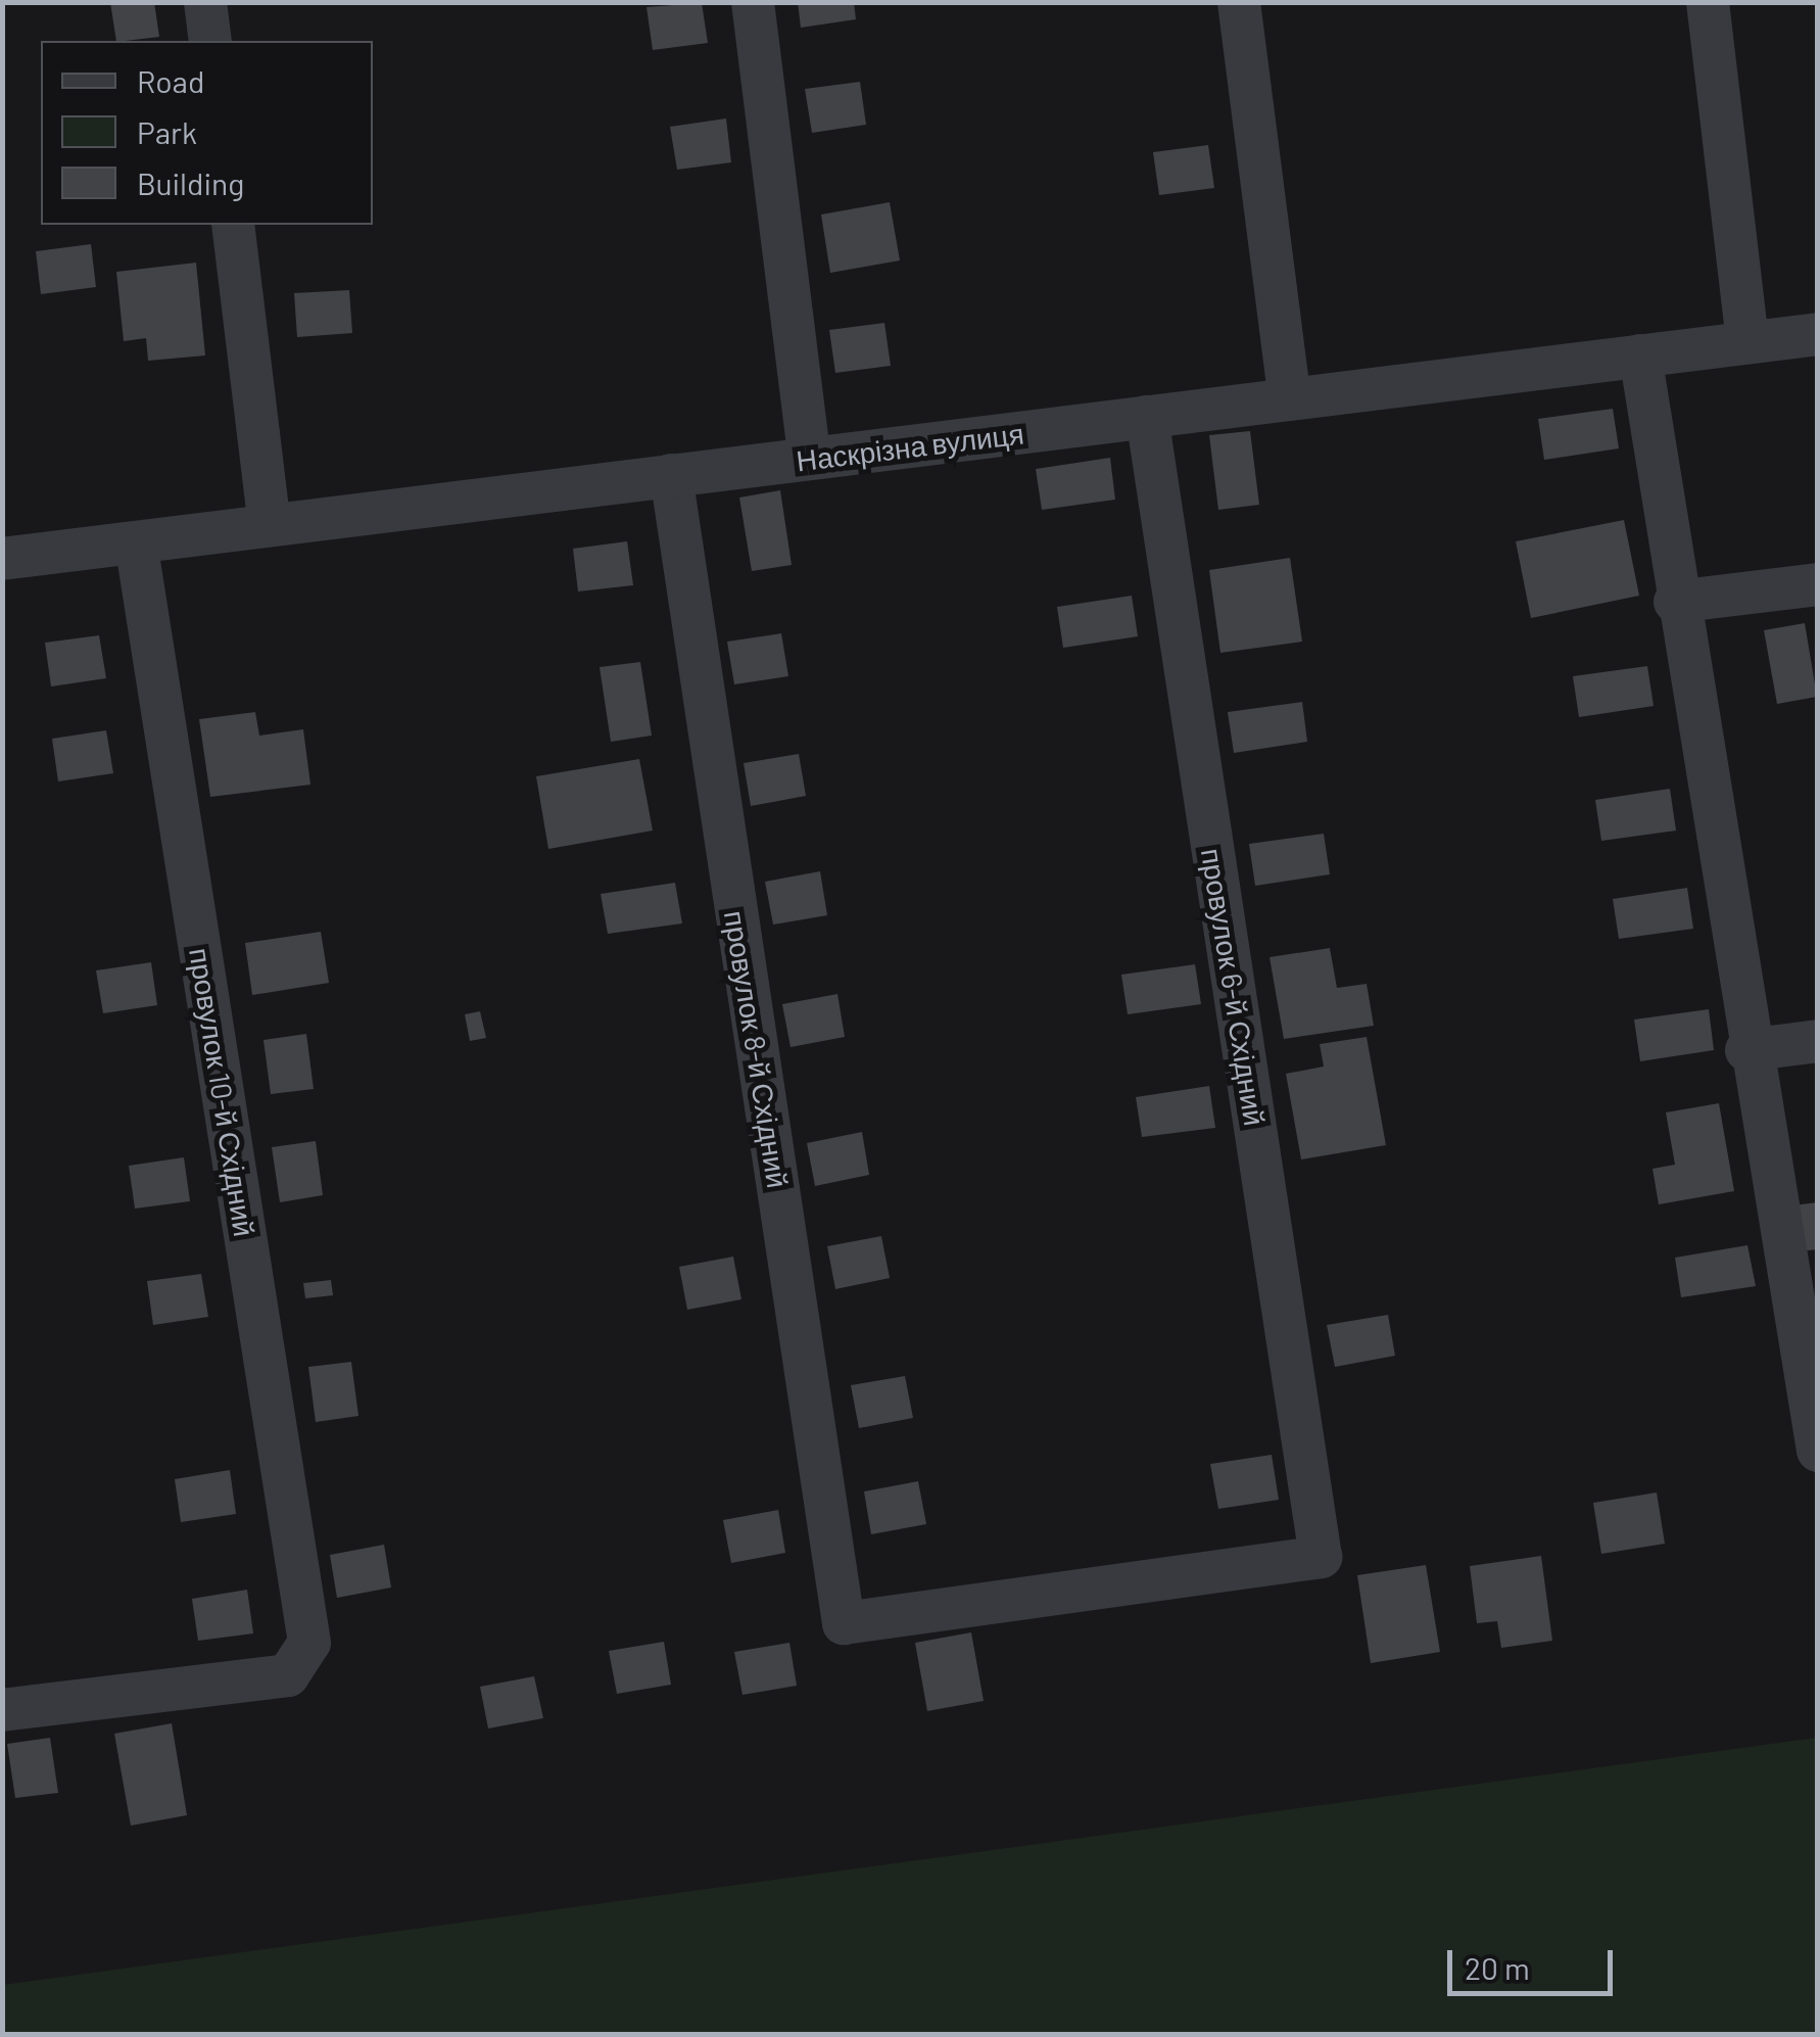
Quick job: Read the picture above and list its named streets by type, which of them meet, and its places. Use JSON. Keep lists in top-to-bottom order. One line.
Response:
{"streets":{"street":["Наскрізна вулиця","провулок 6-й Східний","провулок 8-й Східний","провулок 10-й Східний"]},"crossings":[["Наскрізна вулиця","провулок 6-й Східний"],["Наскрізна вулиця","провулок 8-й Східний"],["Наскрізна вулиця","провулок 10-й Східний"],["провулок 6-й Східний","провулок 8-й Східний"]],"legend":["Road","Park","Building"],"scale_bar":"20 m"}
